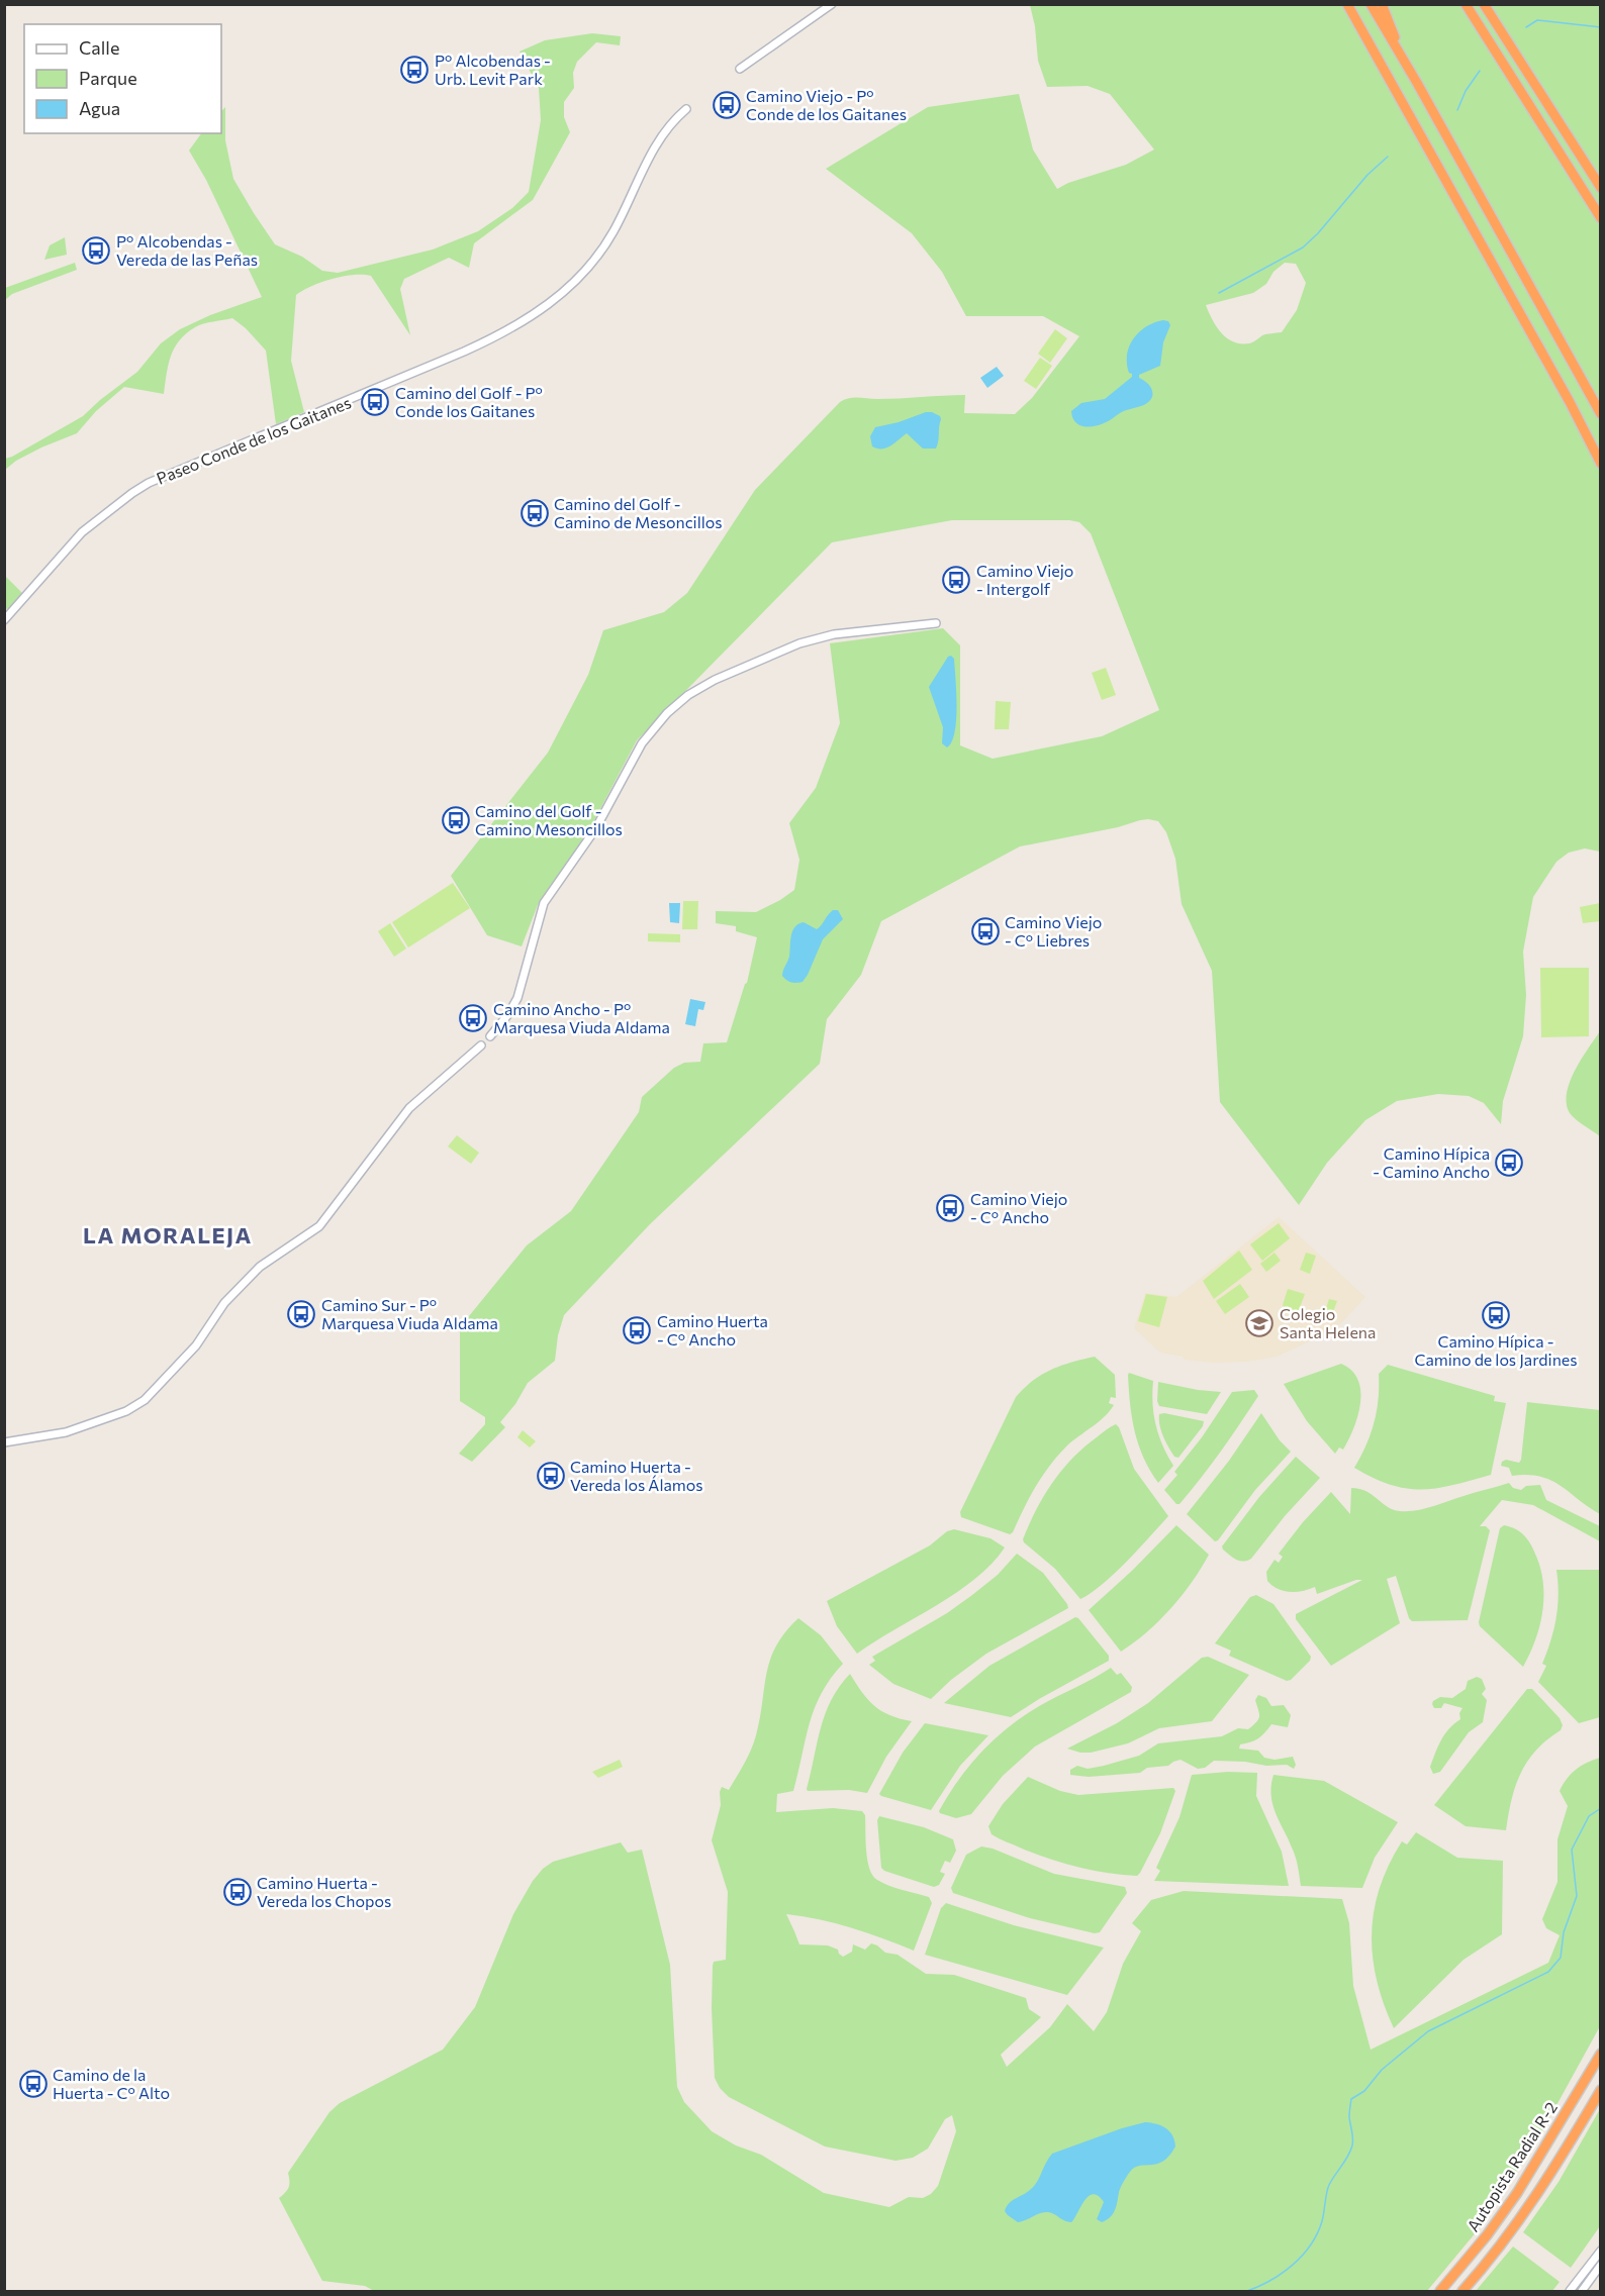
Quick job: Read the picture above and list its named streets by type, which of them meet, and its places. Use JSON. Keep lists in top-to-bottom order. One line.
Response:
{"streets":{"highway":["Autopista Radial R-2"],"street":["Paseo Conde de los Gaitanes"]},"districts":["LA MORALEJA"],"places":{"bus stop":["Pº Alcobendas - Urb. Levit Park","Camino Viejo - Pº Conde de los Gaitanes","Pº Alcobendas - Vereda de las Peñas","Camino del Golf - Pº Conde los Gaitanes","Camino del Golf - Camino de Mesoncillos","Camino Viejo - Intergolf","Camino del Golf - Camino Mesoncillos","Camino Viejo - Cº Liebres","Camino Ancho - Pº Marquesa Viuda Aldama","Camino Hípica - Camino Ancho","Camino Viejo - Cº Ancho","Camino Sur - Pº Marquesa Viuda Aldama","Camino Hípica - Camino de los Jardines","Camino Huerta - Cº Ancho","Camino Huerta - Vereda los Álamos","Camino Huerta - Vereda los Chopos","Camino de la Huerta - Cº Alto"],"school or university":["Colegio Santa Helena"]},"legend":["Calle","Parque","Agua"]}
